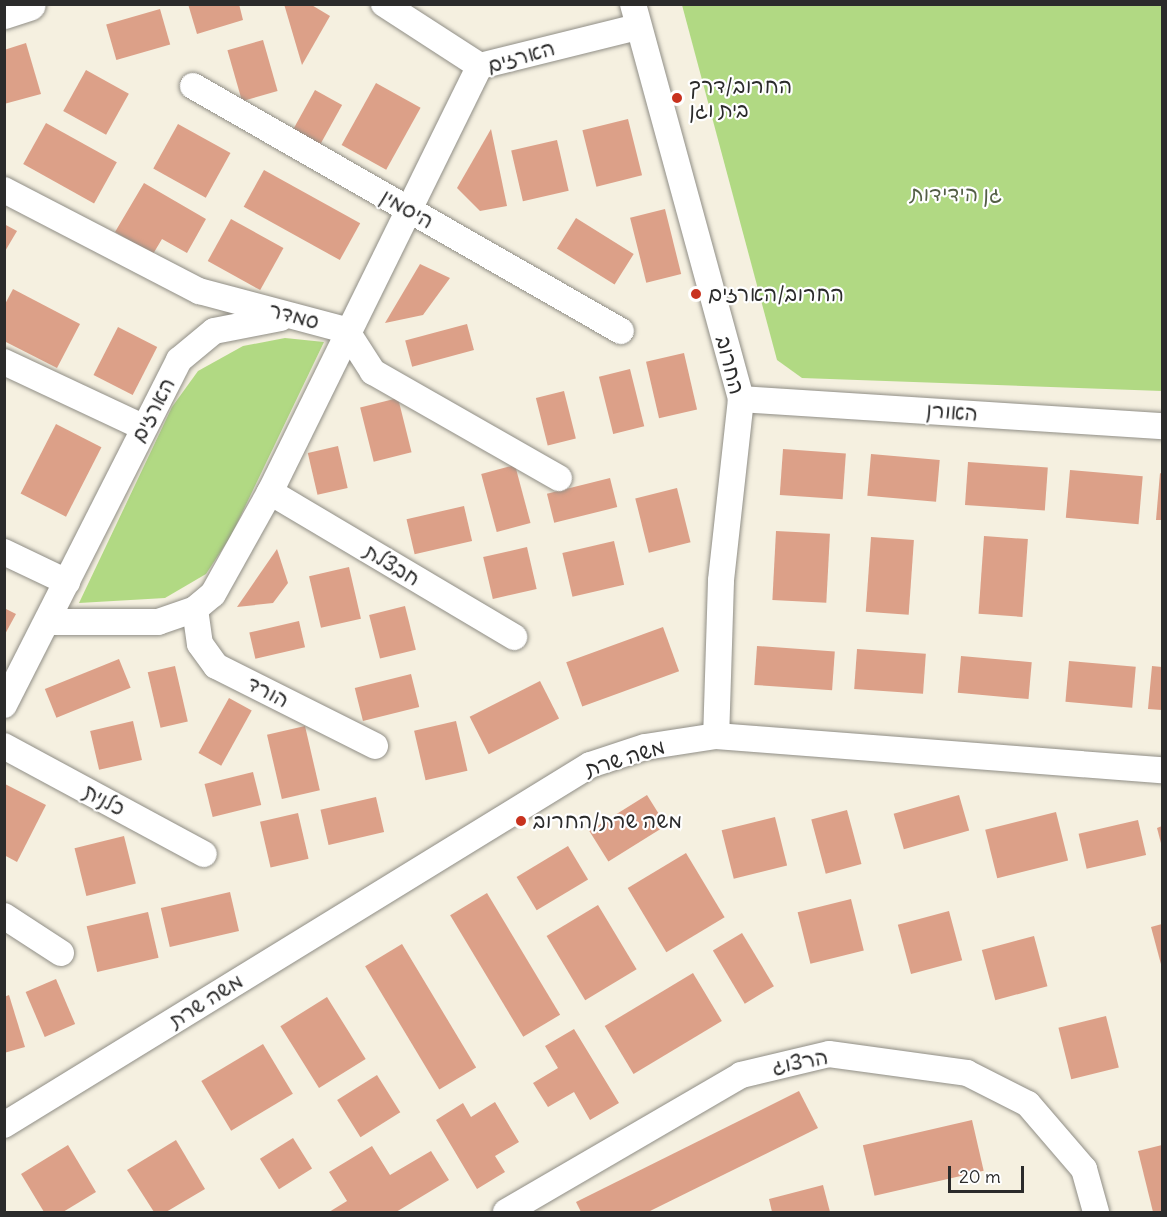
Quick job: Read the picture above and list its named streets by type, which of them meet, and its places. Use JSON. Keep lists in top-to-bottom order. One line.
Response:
{"streets":{"street":["הארזים","היסמין","סמדר","החרוב","האורן","חבצלת","הורד","משה שרת","כלנית","הרצוג"]},"crossings":[["הארזים","היסמין"],["הארזים","סמדר"],["הארזים","החרוב"],["הארזים","חבצלת"],["הארזים","הורד"],["החרוב","האורן"],["החרוב","משה שרת"]],"parks":["גן הידידות"],"places":["החרוב/דרך בית וגן","החרוב/הארזים","משה שרת/החרוב"],"scale_bar":"20 m"}
